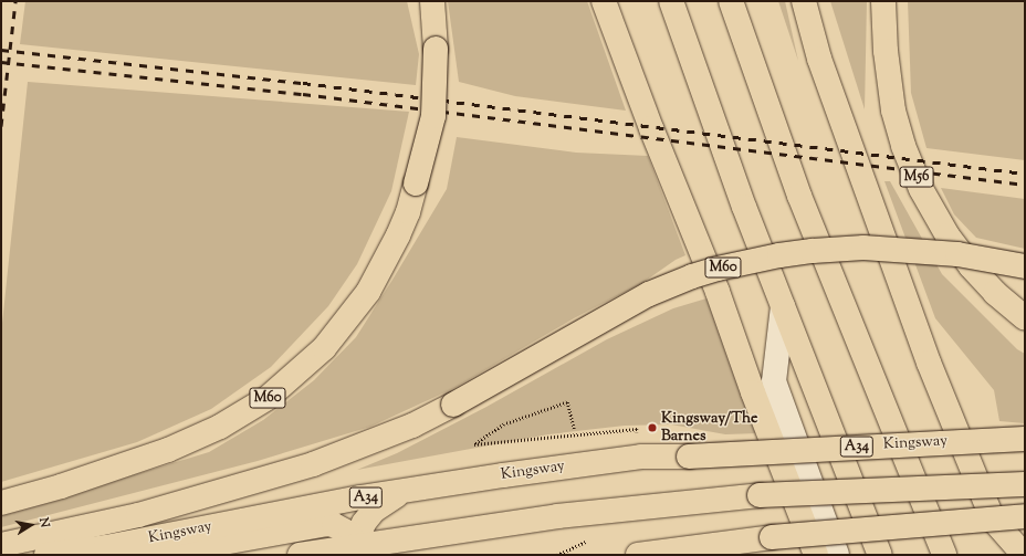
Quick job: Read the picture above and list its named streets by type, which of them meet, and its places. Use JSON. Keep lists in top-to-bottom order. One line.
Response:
{"streets":{"highway":["M56","M60","Kingsway","A34"]},"places":["Kingsway/The Barnes"],"north":"right"}
